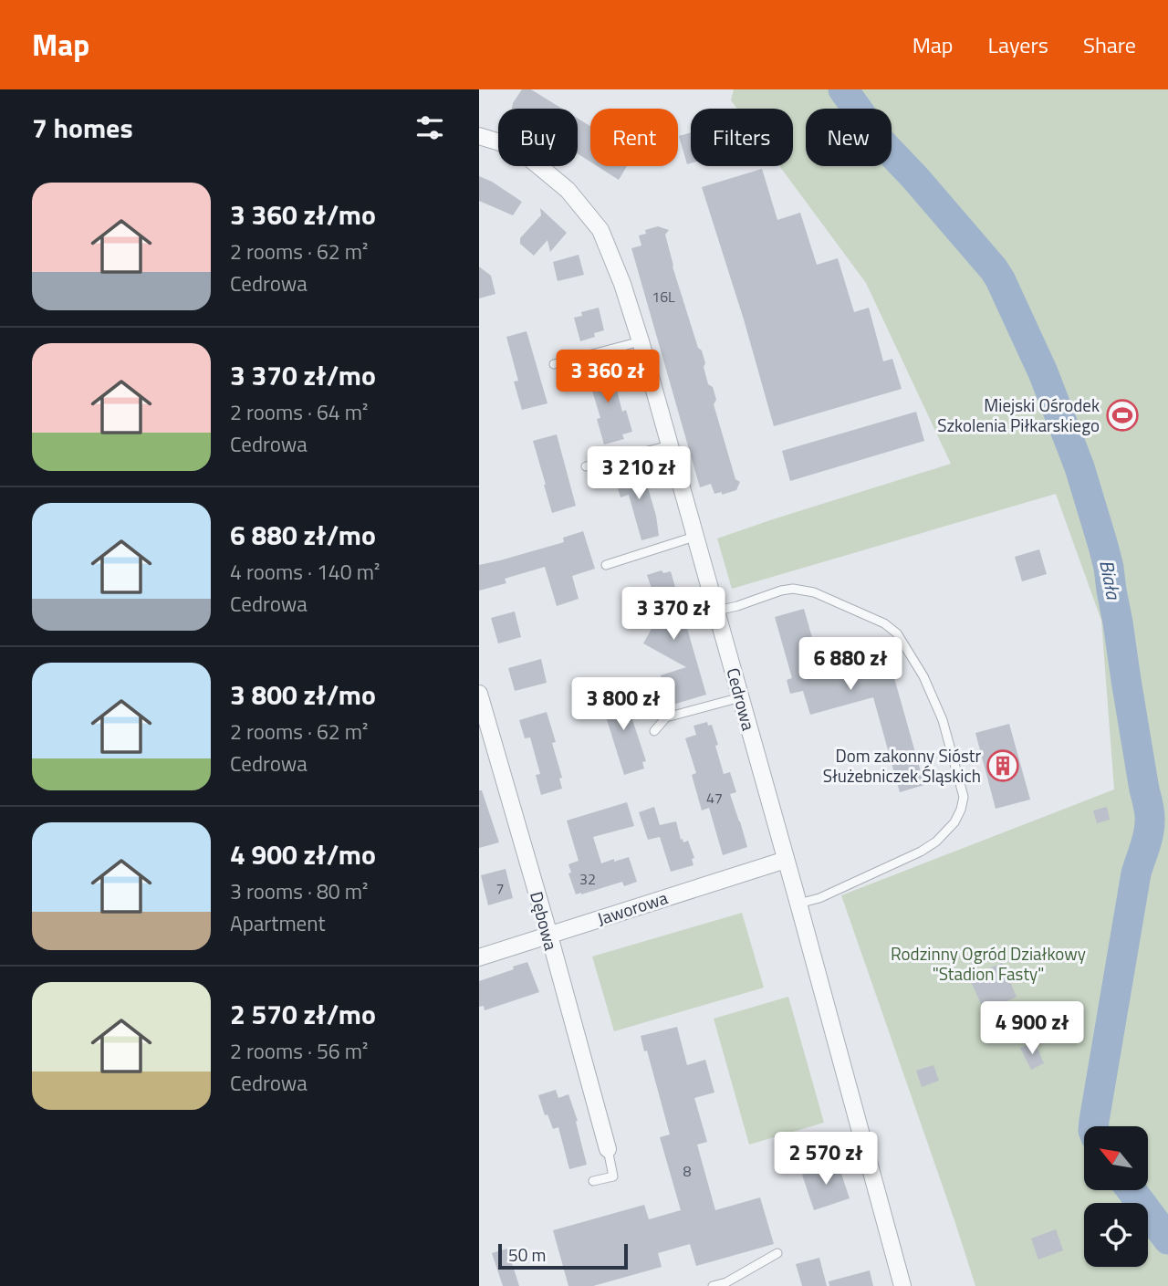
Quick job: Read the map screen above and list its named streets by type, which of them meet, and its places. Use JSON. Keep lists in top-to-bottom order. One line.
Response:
{"streets":{"street":["Cedrowa","Jaworowa","Dębowa"]},"crossings":[["Cedrowa","Jaworowa"],["Jaworowa","Dębowa"]],"water":["Biała"],"parks":["Rodzinny Ogród Działkowy \"Stadion Fasty\""],"places":{"sports":["Miejski Ośrodek Szkolenia Piłkarskiego"],"building":["Dom zakonny Sióstr Służebniczek Śląskich"]},"house_numbers":["16L","47","32","7","8"],"scale_bar":"50 m","north":"top left","page":{"header":"Map","nav":["Map","Layers","Share"],"heading":"7 homes","chip":["Buy","Rent","Filters","New"],"list":[{"name":"3 360 zł/mo","note":"2 rooms · 62 m² · Cedrowa"},{"name":"3 370 zł/mo","note":"2 rooms · 64 m² · Cedrowa"},{"name":"6 880 zł/mo","note":"4 rooms · 140 m² · Cedrowa"},{"name":"3 800 zł/mo","note":"2 rooms · 62 m² · Cedrowa"},{"name":"4 900 zł/mo","note":"3 rooms · 80 m² · Apartment"},{"name":"2 570 zł/mo","note":"2 rooms · 56 m² · Cedrowa"}],"price":["3 360 zł","3 210 zł","3 370 zł","6 880 zł","3 800 zł","4 900 zł","2 570 zł"],"scale":"50 m"}}
